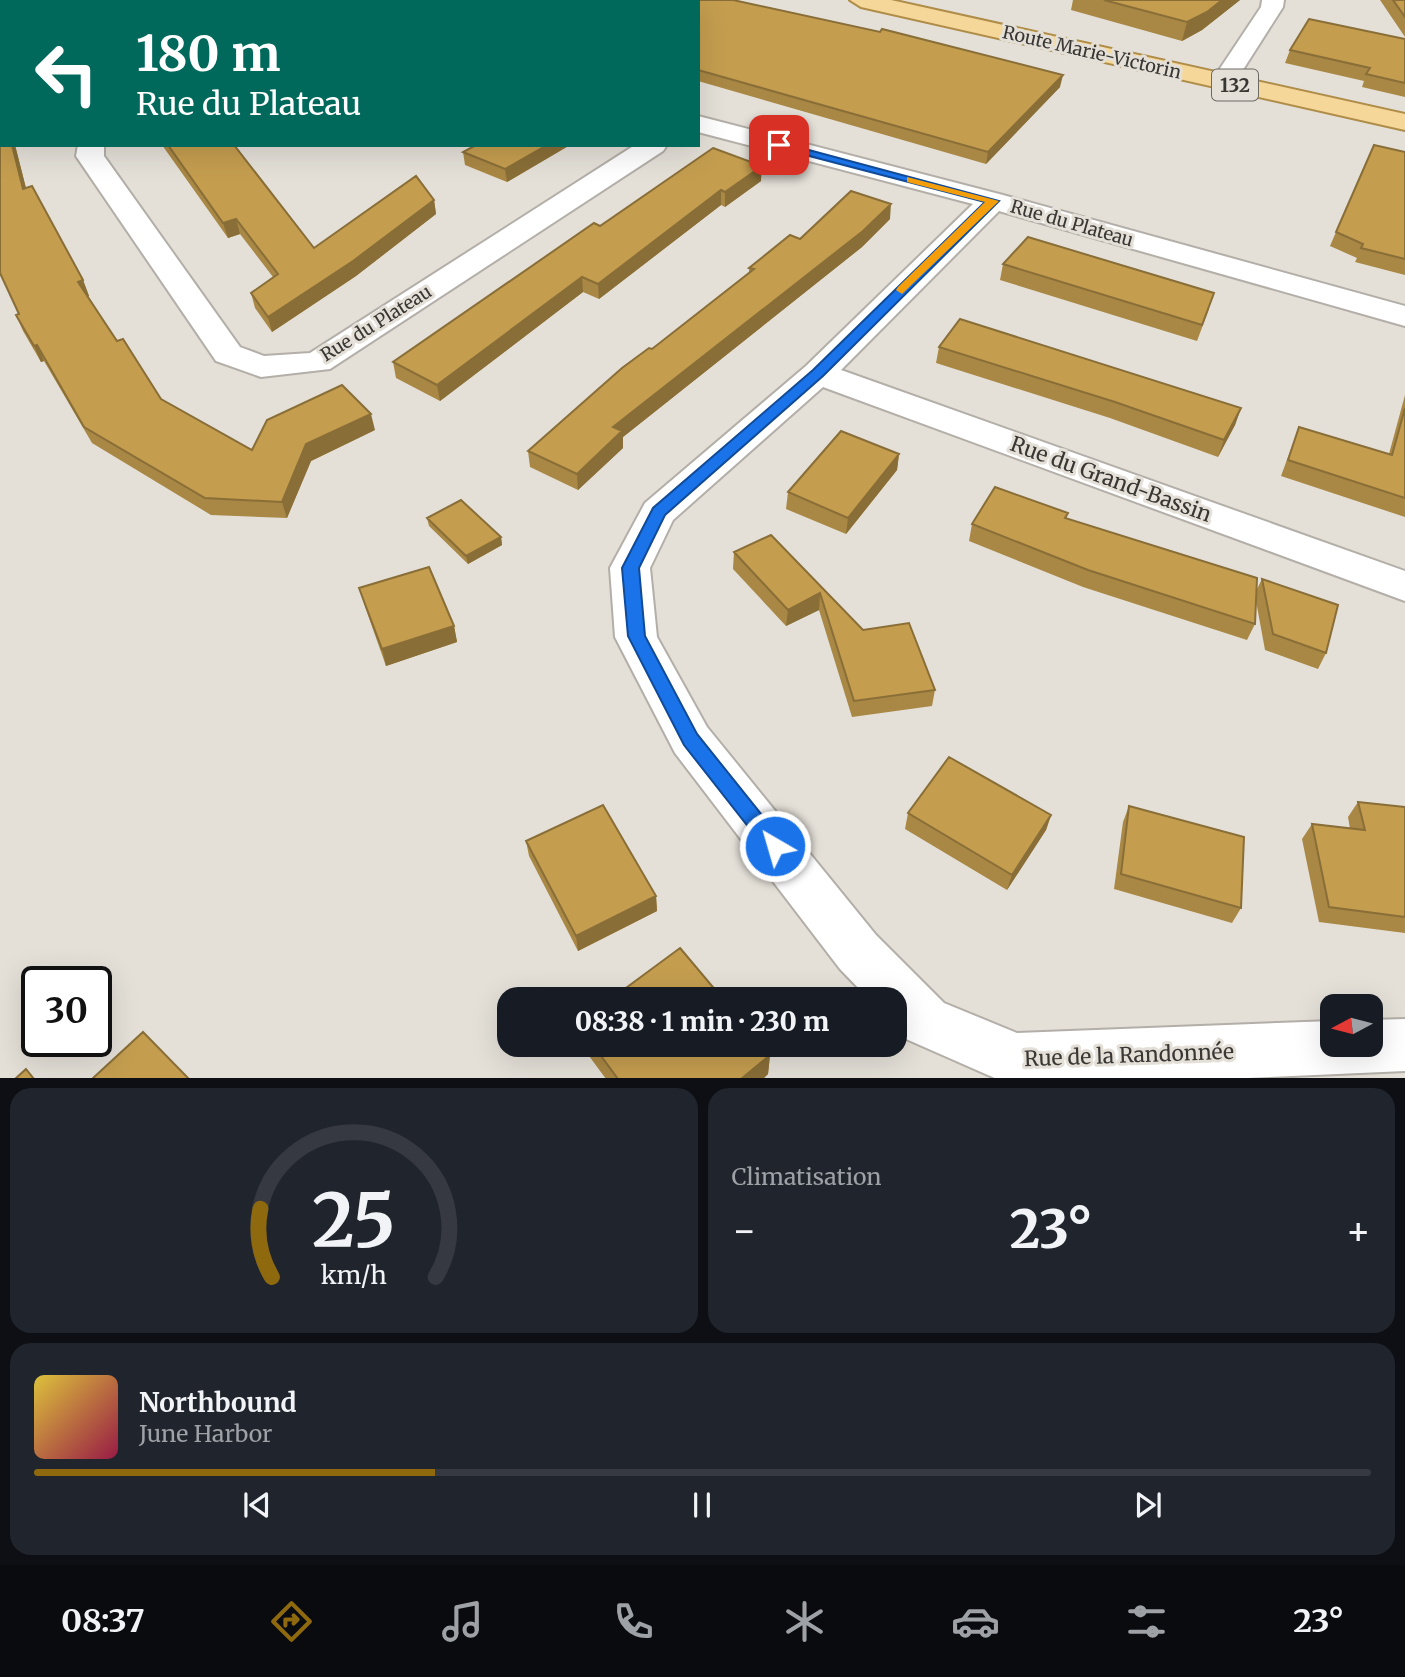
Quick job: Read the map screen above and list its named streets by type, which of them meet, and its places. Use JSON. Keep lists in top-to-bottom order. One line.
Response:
{"streets":{"main road":["Route Marie-Victorin","132"],"street":["Rue du Plateau","Rue du Grand-Bassin","Rue de la Randonnée"]},"crossings":[["Rue du Plateau","Rue de la Randonnée"],["Rue du Grand-Bassin","Rue de la Randonnée"]],"north":"left","page":{"turn":["180 m","Rue du Plateau"],"limit":"30","trip":"08:38 · 1 min · 230 m","tile":"Climatisation","heat":["−","23°","+"],"song":["Northbound","June Harbor"],"tabs":["08:37","23°"],"gauge":["25","km/h"]}}
